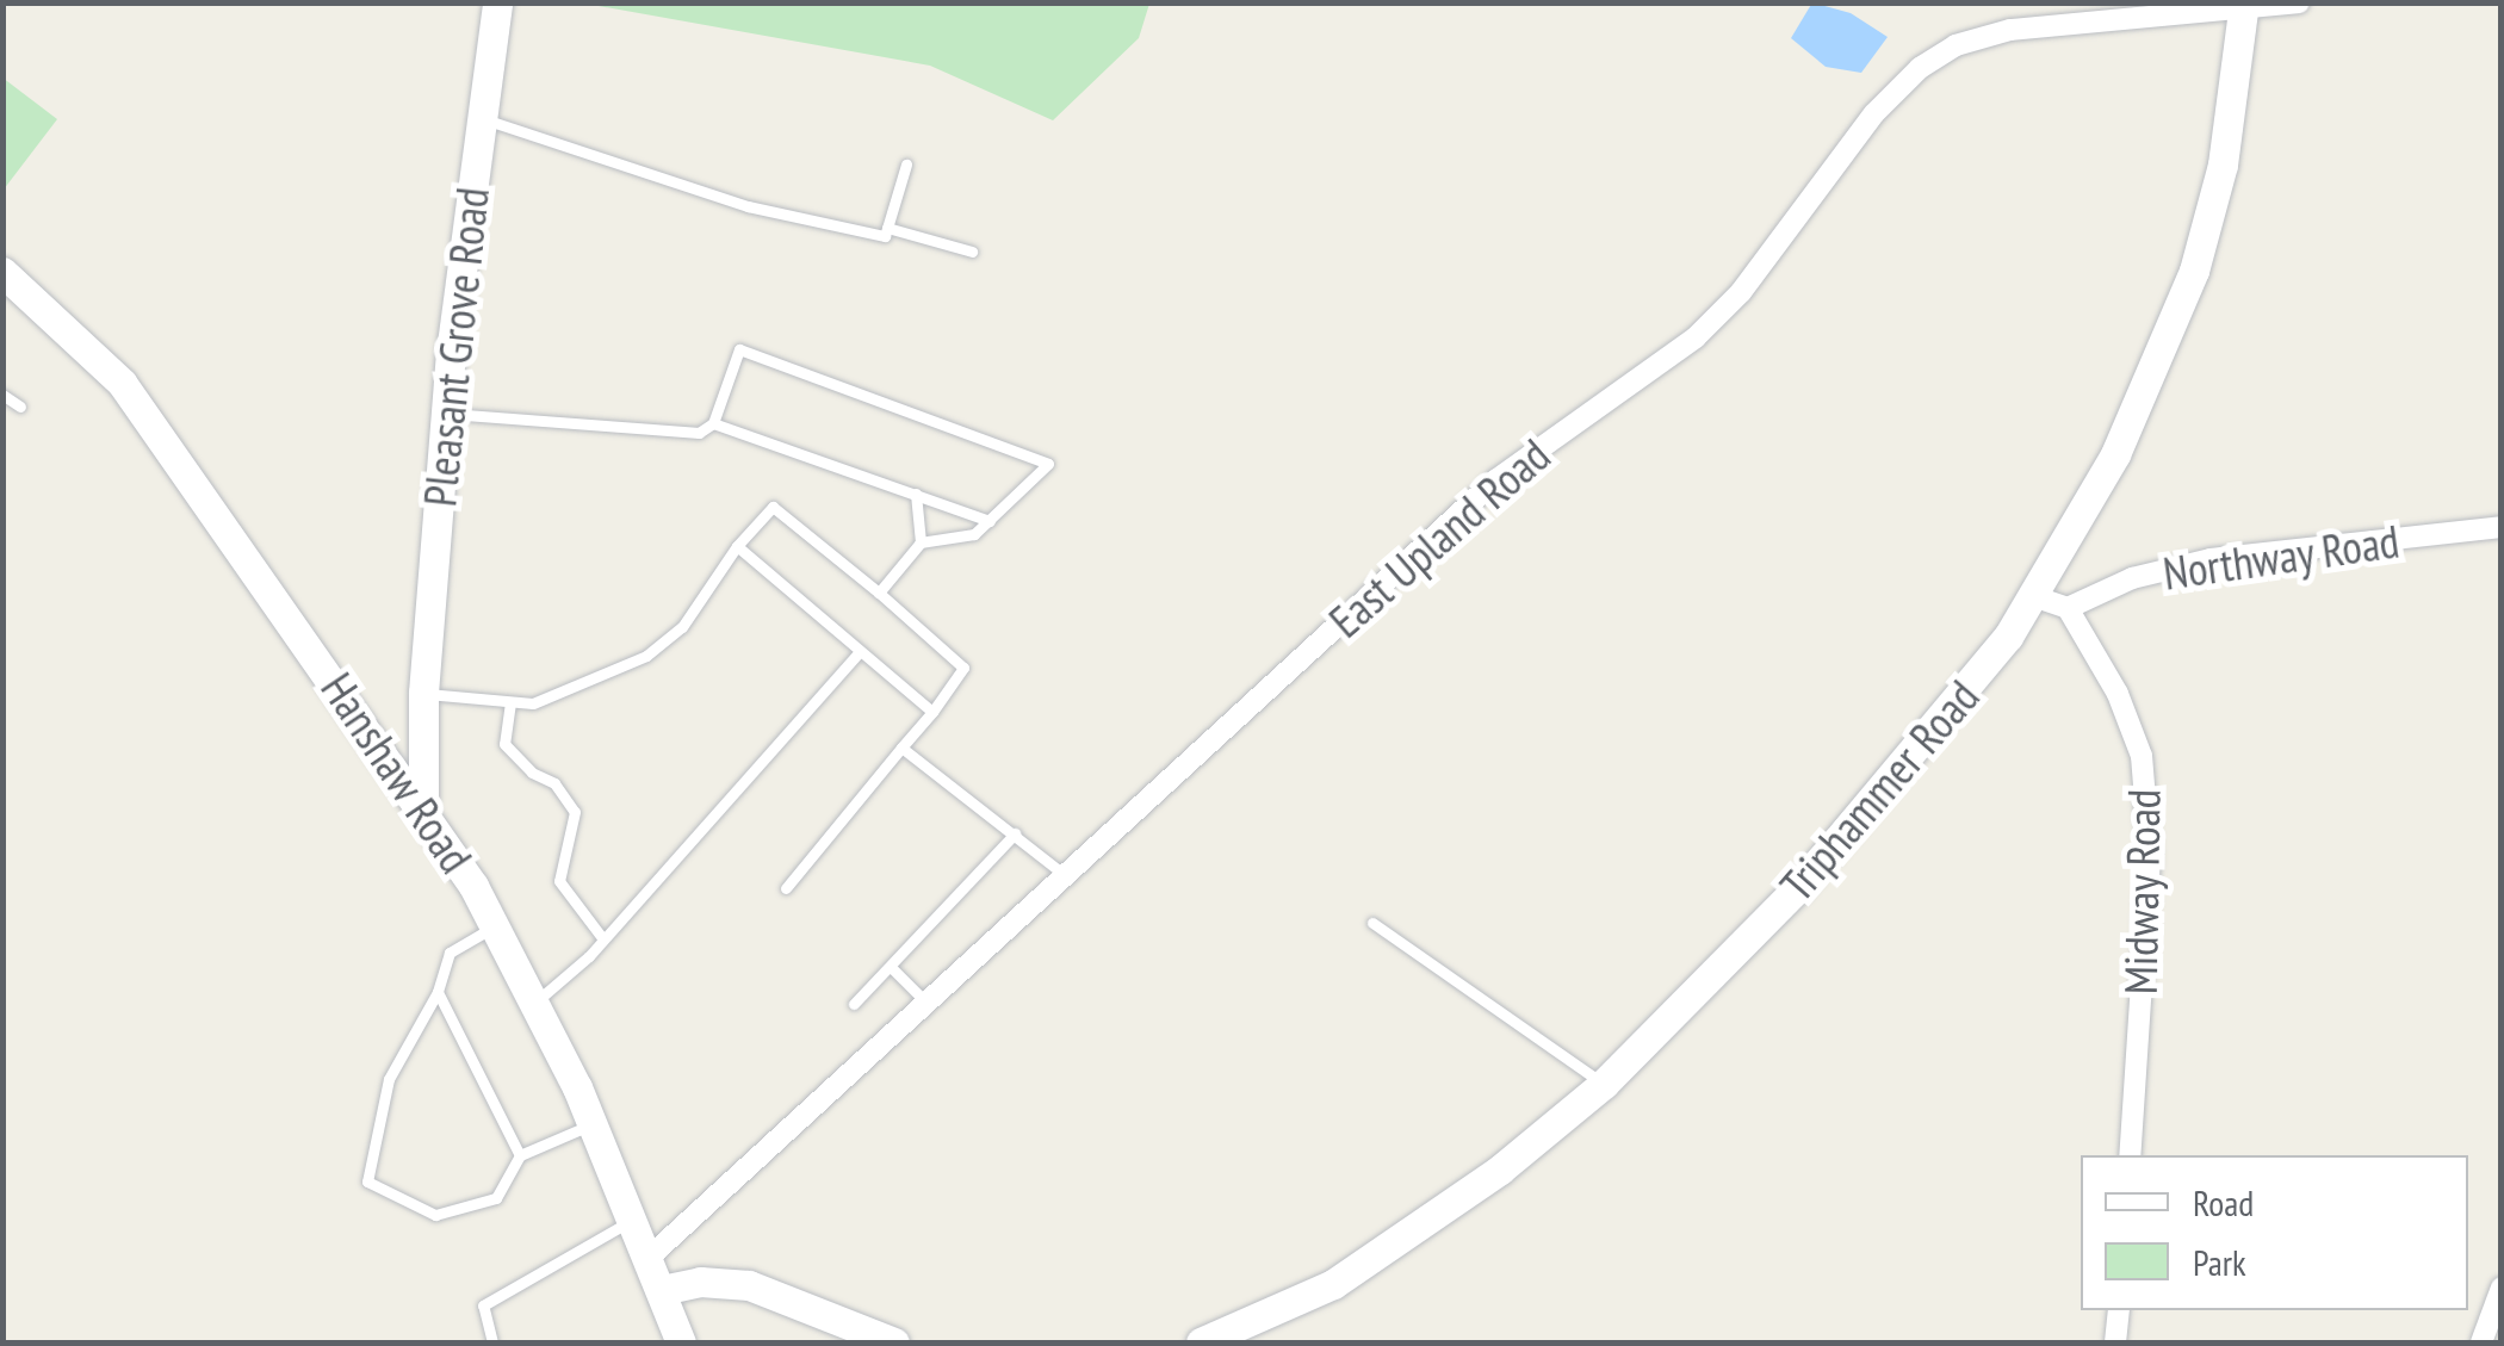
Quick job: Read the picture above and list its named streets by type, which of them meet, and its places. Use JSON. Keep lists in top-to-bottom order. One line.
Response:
{"streets":{"street":["Pleasant Grove Road","East Upland Road","Northway Road","Hanshaw Road","Triphammer Road","Midway Road"]},"crossings":[["Pleasant Grove Road","Hanshaw Road"],["East Upland Road","Hanshaw Road"],["East Upland Road","Triphammer Road"],["Northway Road","Midway Road"]],"legend":["Road","Park"]}
